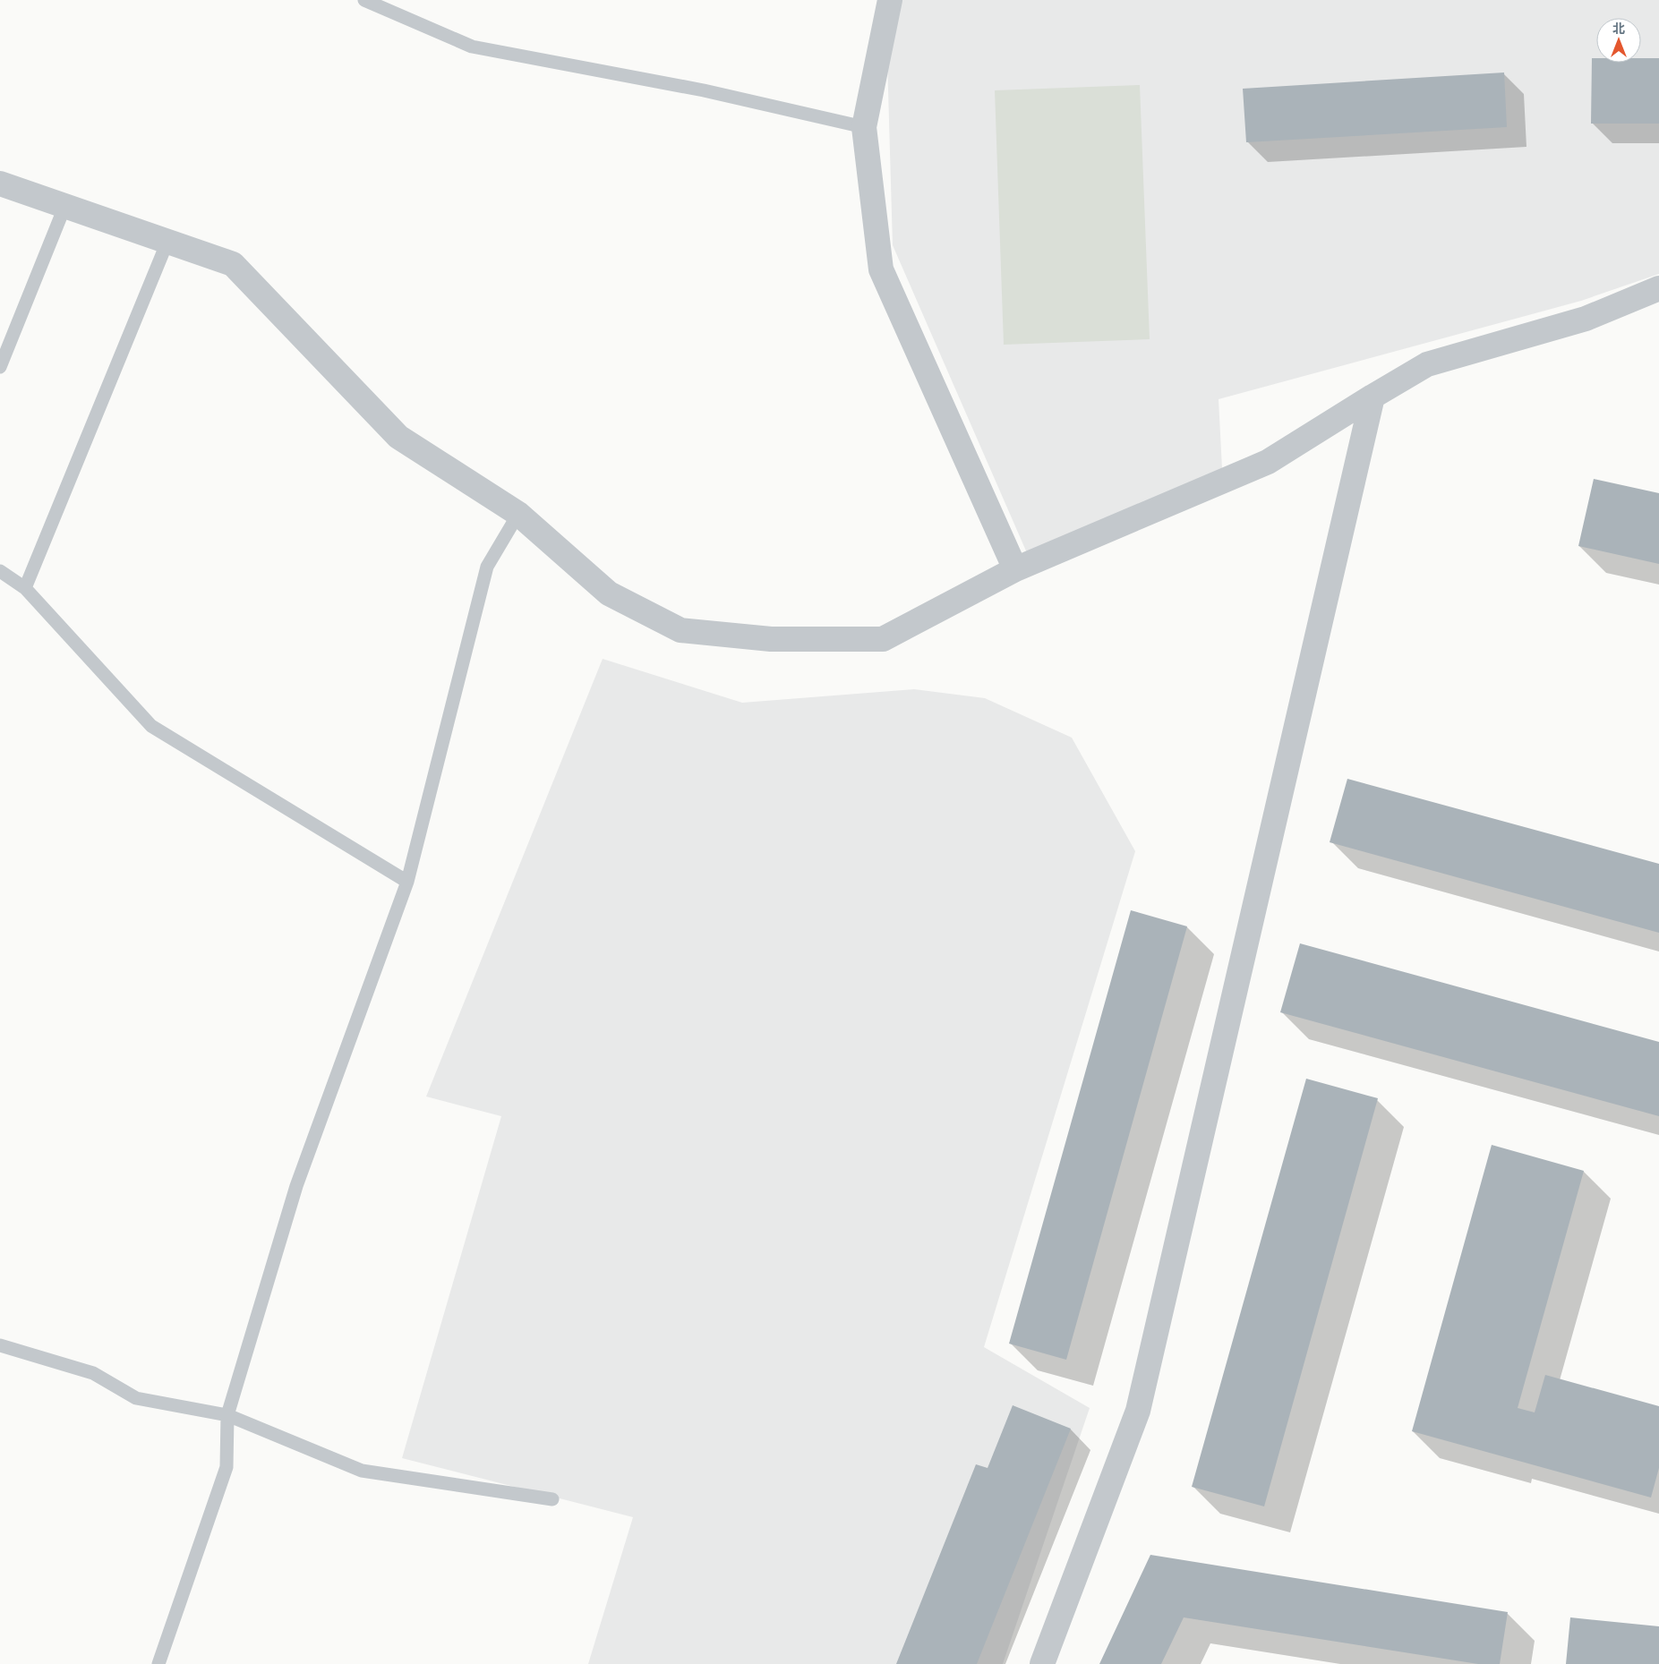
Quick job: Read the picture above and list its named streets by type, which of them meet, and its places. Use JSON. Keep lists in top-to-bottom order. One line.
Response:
{"north":"top"}
